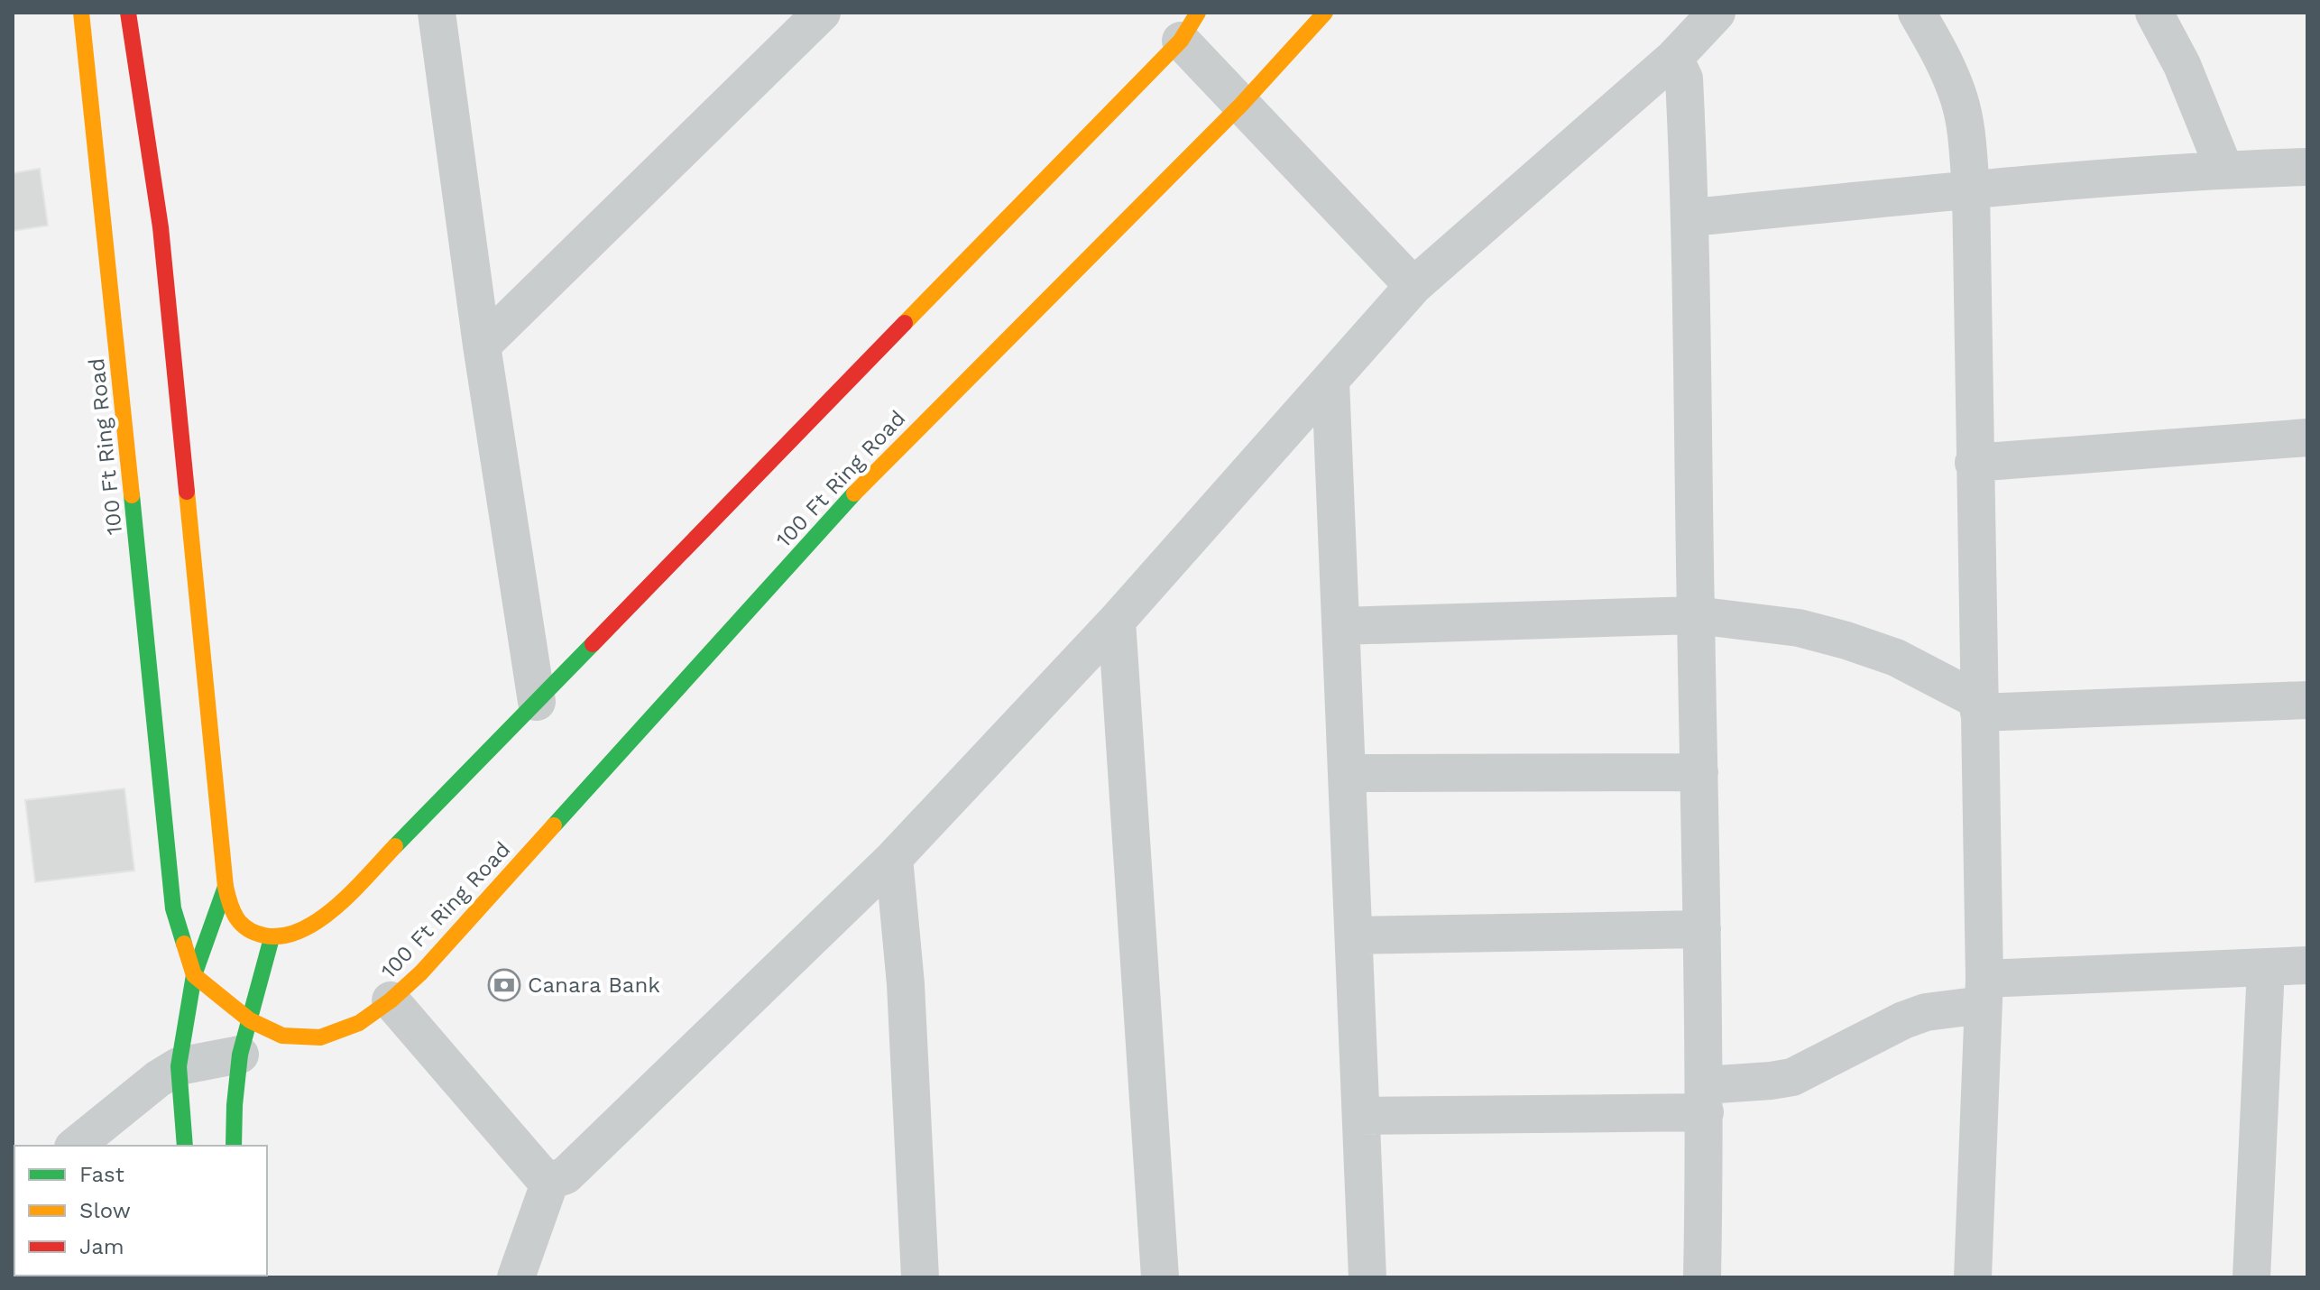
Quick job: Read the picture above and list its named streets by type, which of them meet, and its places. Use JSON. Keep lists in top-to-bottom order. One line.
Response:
{"streets":{"main road":["100 Ft Ring Road"]},"places":{"bank":["Canara Bank"]},"legend":["Fast","Slow","Jam"]}
